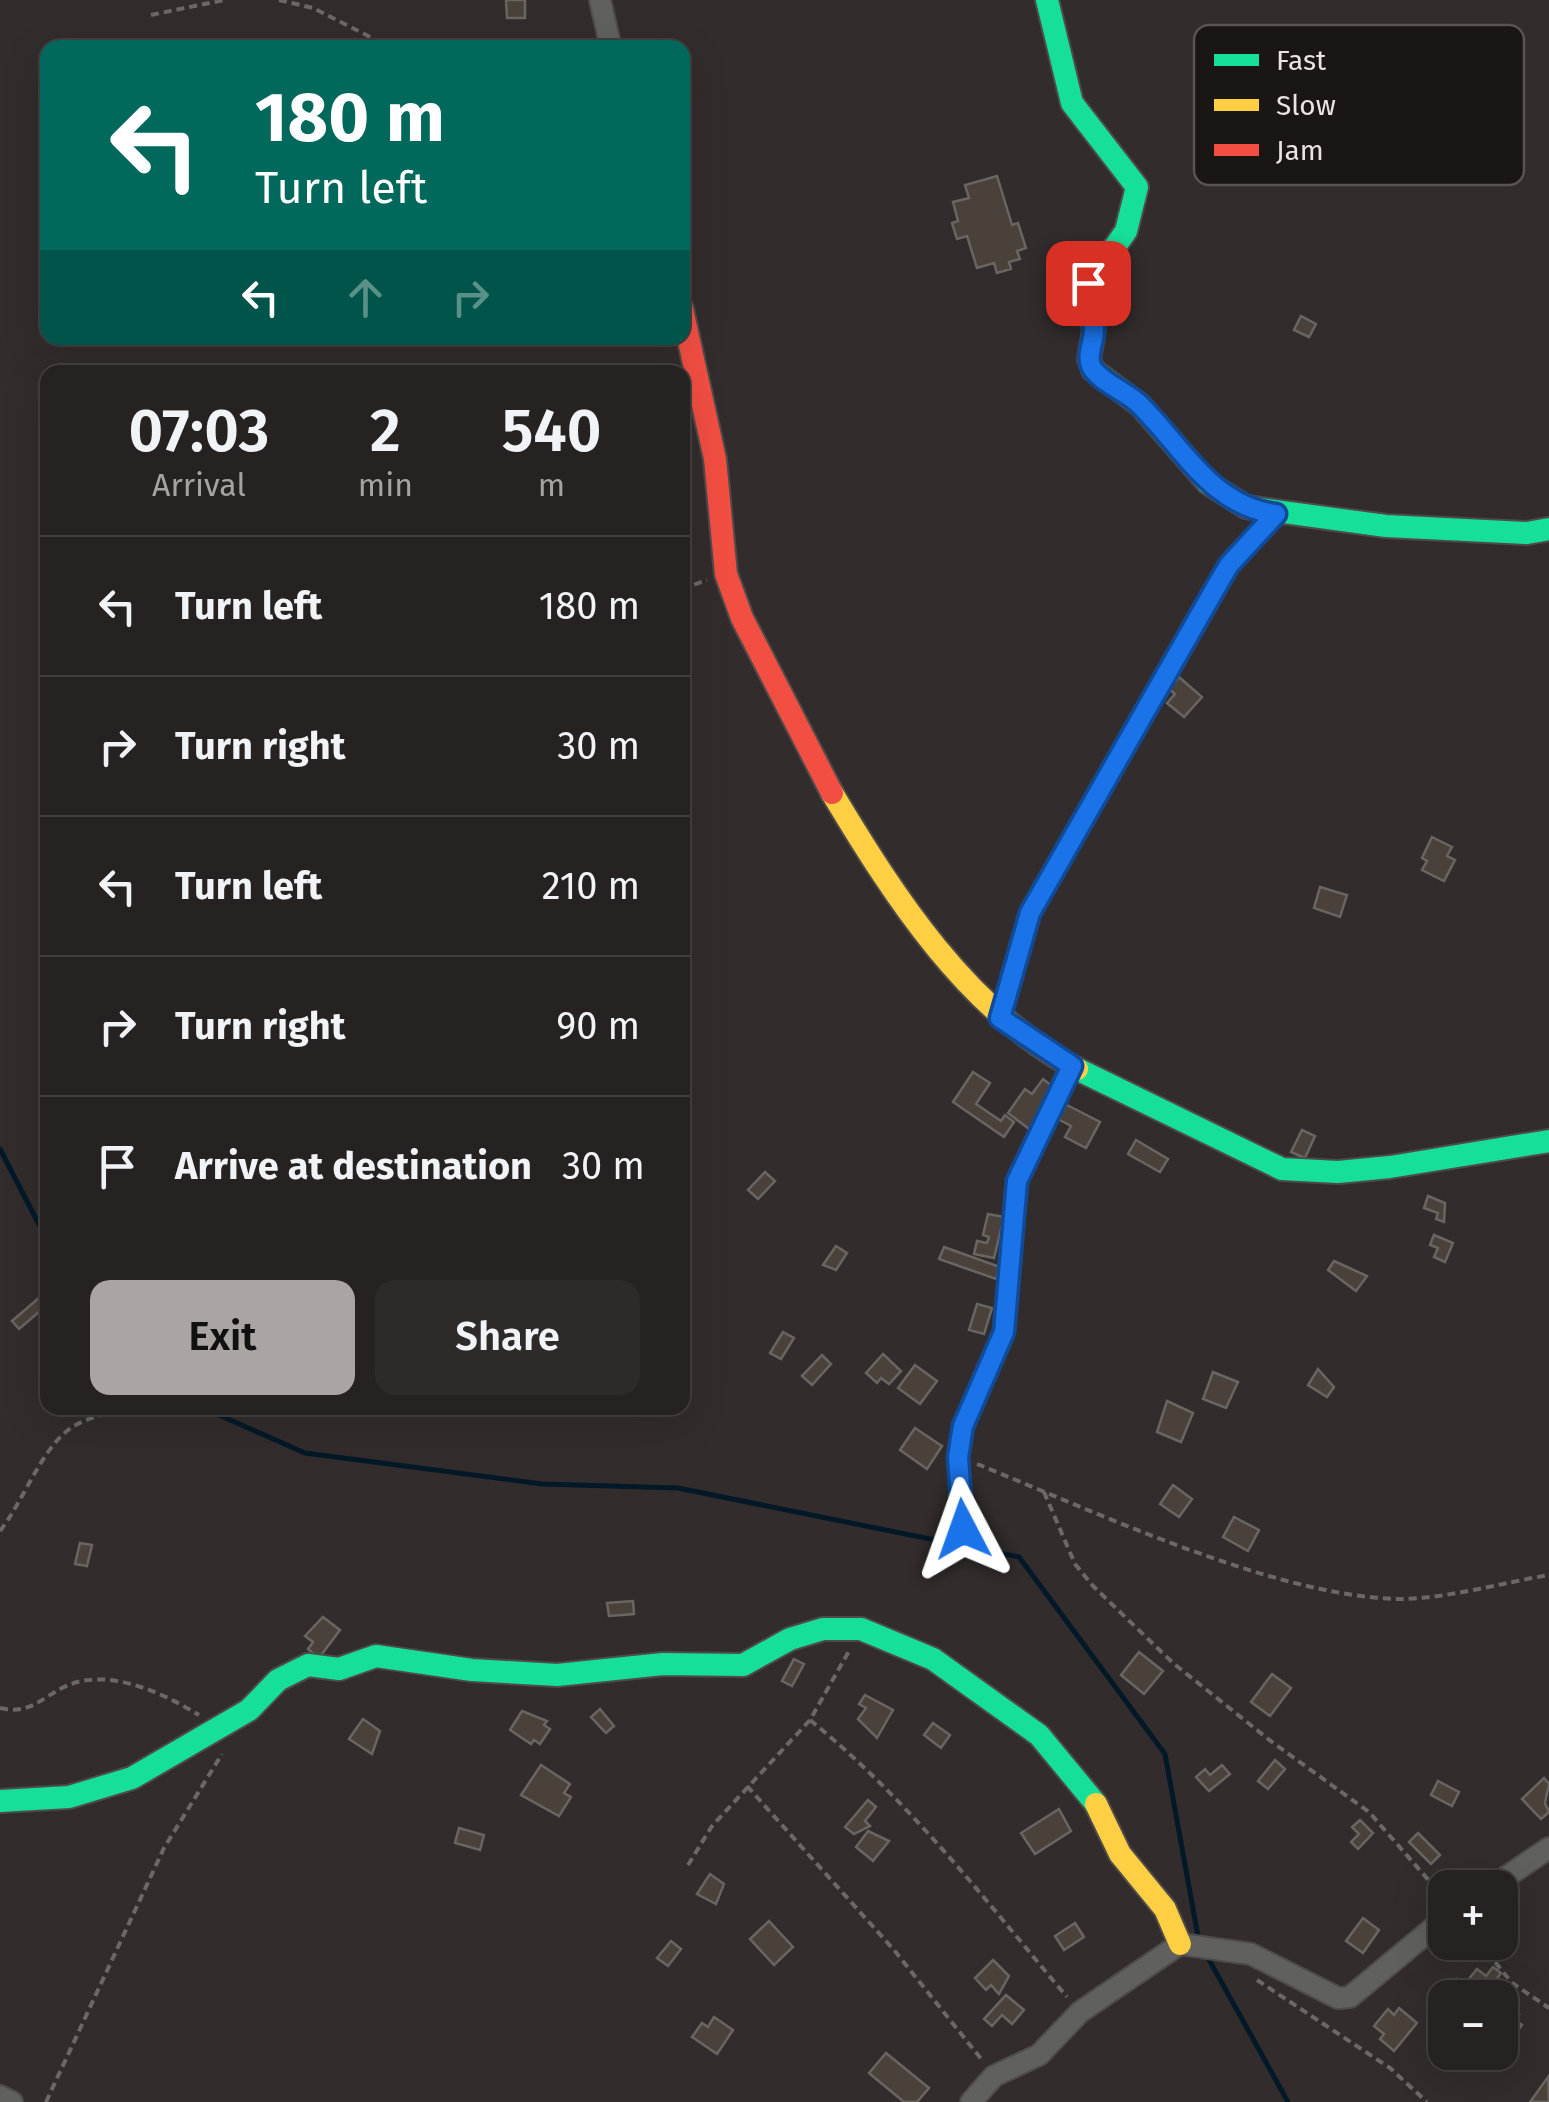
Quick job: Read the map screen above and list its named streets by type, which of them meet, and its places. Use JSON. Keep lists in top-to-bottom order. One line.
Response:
{"legend":["Fast","Slow","Jam"],"page":{"turn":["180 m","Turn left"],"eta":["07:03","Arrival","2","min","540","m"],"list":[{"name":"Turn left","value":"180 m"},{"name":"Turn right","value":"30 m"},{"name":"Turn left","value":"210 m"},{"name":"Turn right","value":"90 m"},{"name":"Arrive at destination","value":"30 m"}],"buttons":["Exit","Share"],"map_buttons":["+","−"]}}
